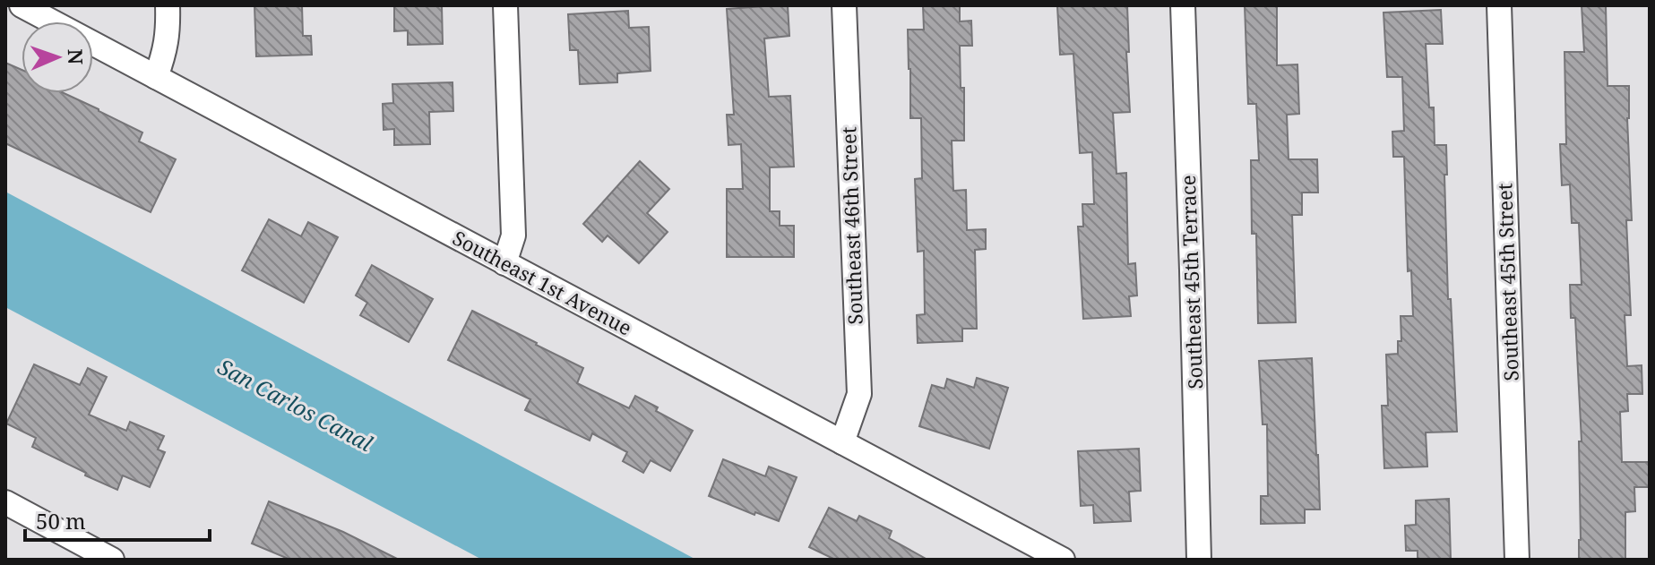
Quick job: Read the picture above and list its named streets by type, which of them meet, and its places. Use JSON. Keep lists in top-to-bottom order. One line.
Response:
{"streets":{"street":["Southeast 46th Street","Southeast 45th Terrace","Southeast 45th Street","Southeast 1st Avenue"]},"crossings":[["Southeast 46th Street","Southeast 1st Avenue"]],"water":["San Carlos Canal"],"scale_bar":"50 m","north":"right"}
